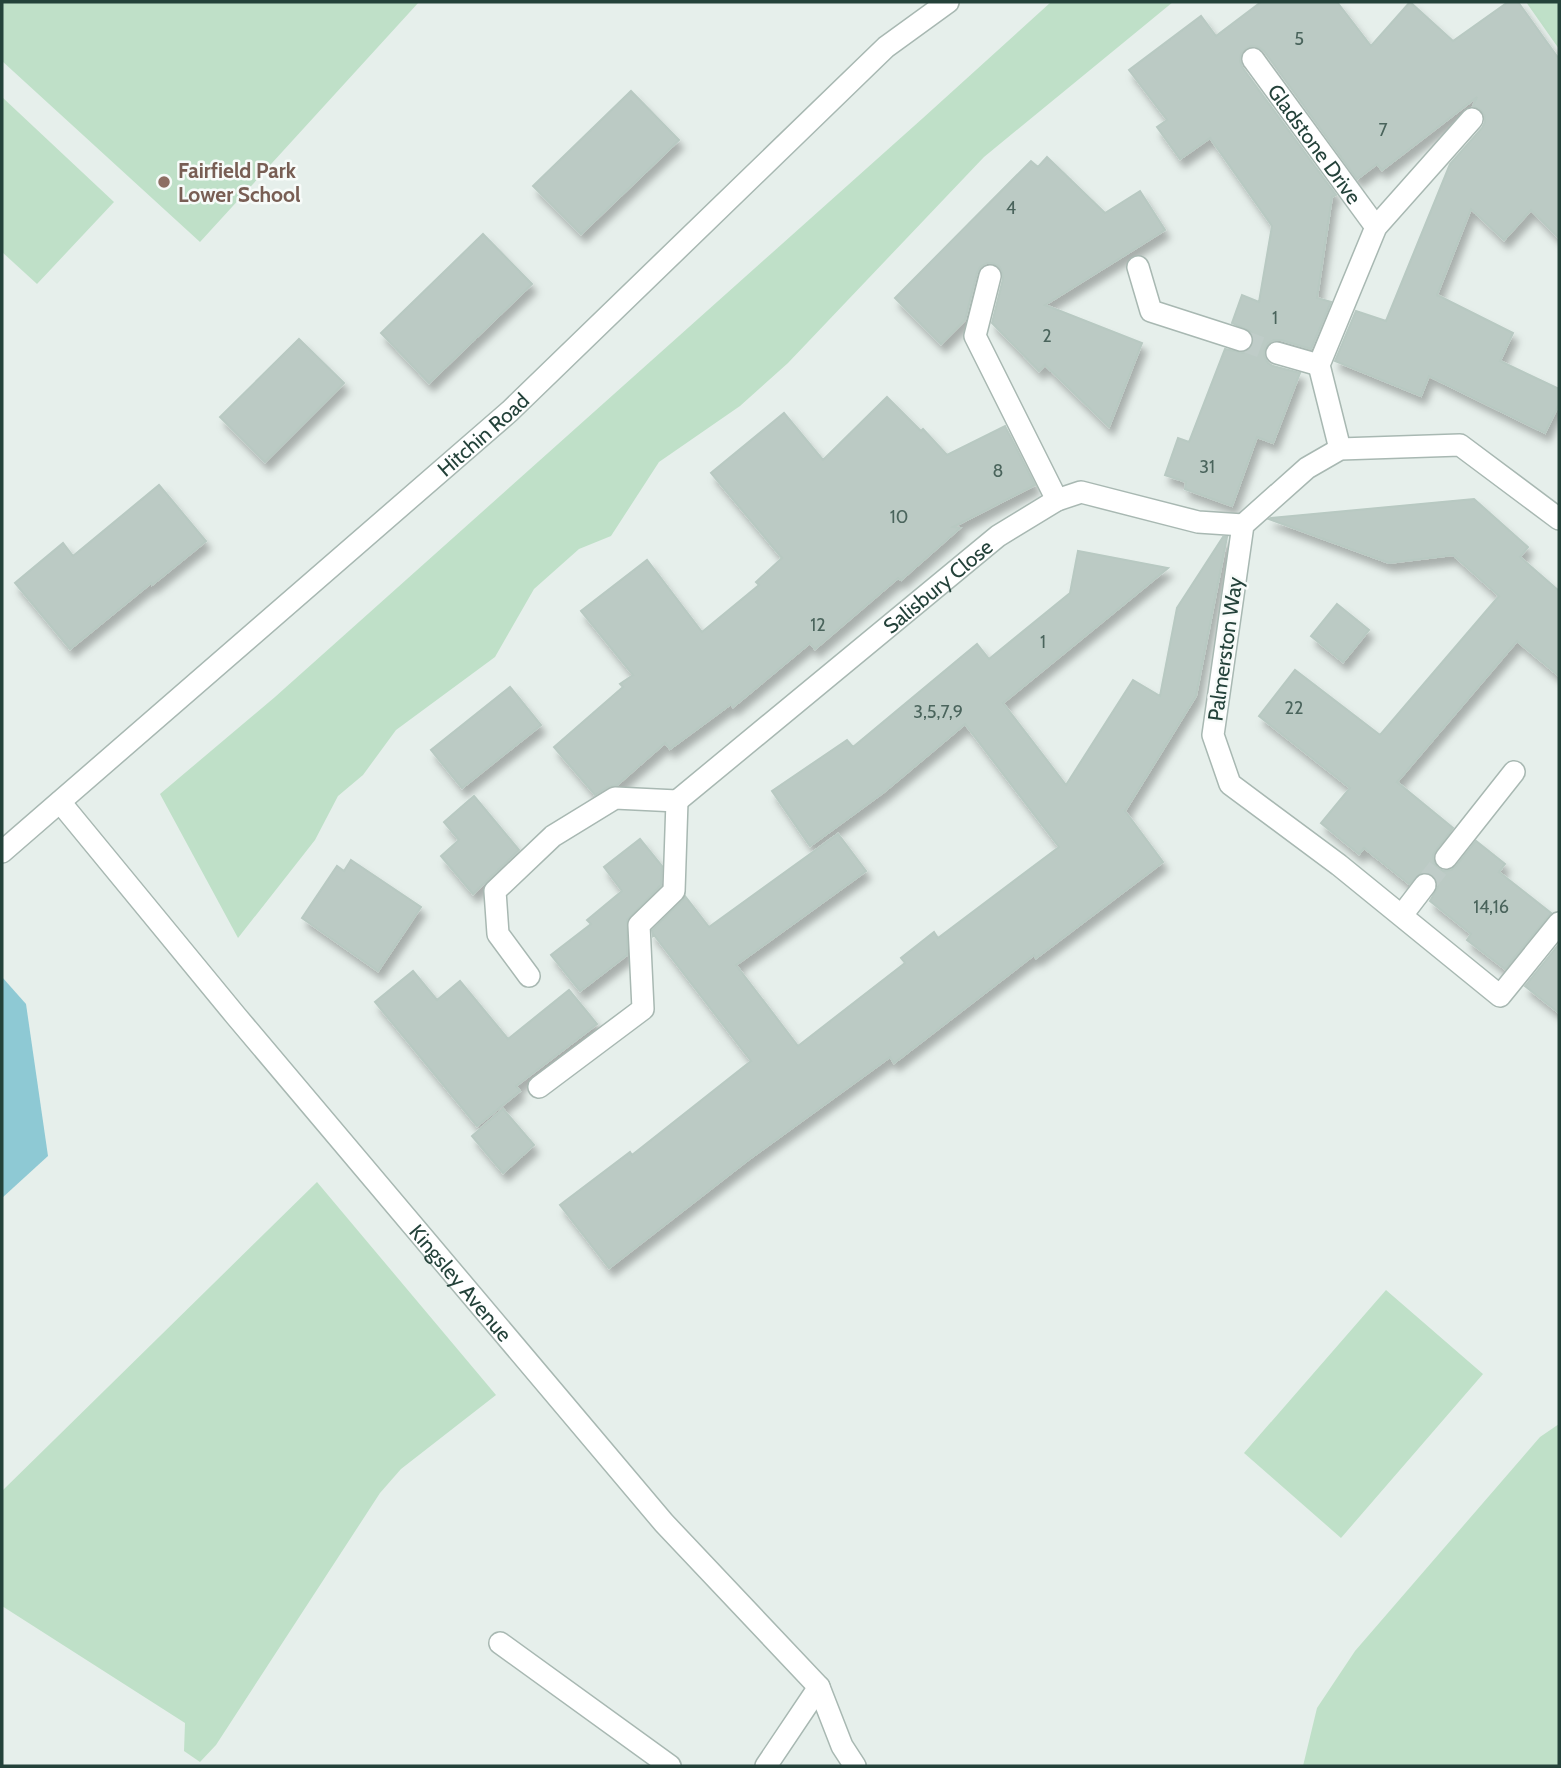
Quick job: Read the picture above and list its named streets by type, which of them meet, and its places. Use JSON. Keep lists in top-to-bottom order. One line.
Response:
{"streets":{"street":["Gladstone Drive","Hitchin Road","Salisbury Close","Palmerston Way","Kingsley Avenue"]},"crossings":[["Hitchin Road","Kingsley Avenue"],["Salisbury Close","Palmerston Way"]],"places":["Fairfield Park Lower School"],"house_numbers":["5","7","4","1","2","31","8","10","12","1","22","3,5,7,9","14,16"]}
